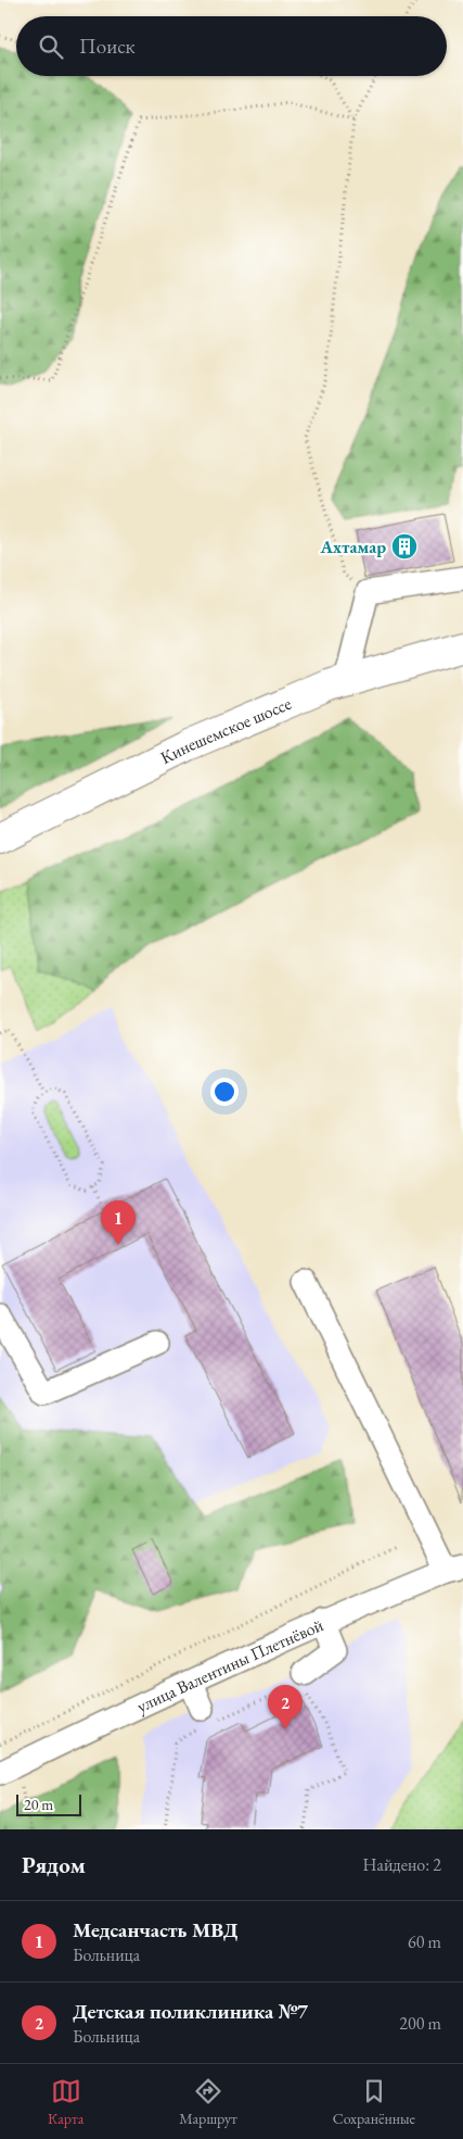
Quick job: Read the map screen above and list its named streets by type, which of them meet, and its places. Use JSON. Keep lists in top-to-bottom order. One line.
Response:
{"streets":{"main road":["Кинешемское шоссе"],"street":["улица Валентины Плетнёвой"]},"places":{"building":["Ахтамар"]},"scale_bar":"20 m","page":{"search":"Поиск","pins":["1","2"],"scale":"20 m","heading":["Рядом","Найдено: 2"],"list":[{"mark":"1","name":"Медсанчасть МВД","note":"Больница","value":"60 m"},{"mark":"2","name":"Детская поликлиника №7","note":"Больница","value":"200 m"}],"nav":["Карта","Маршрут","Сохранённые"]}}
